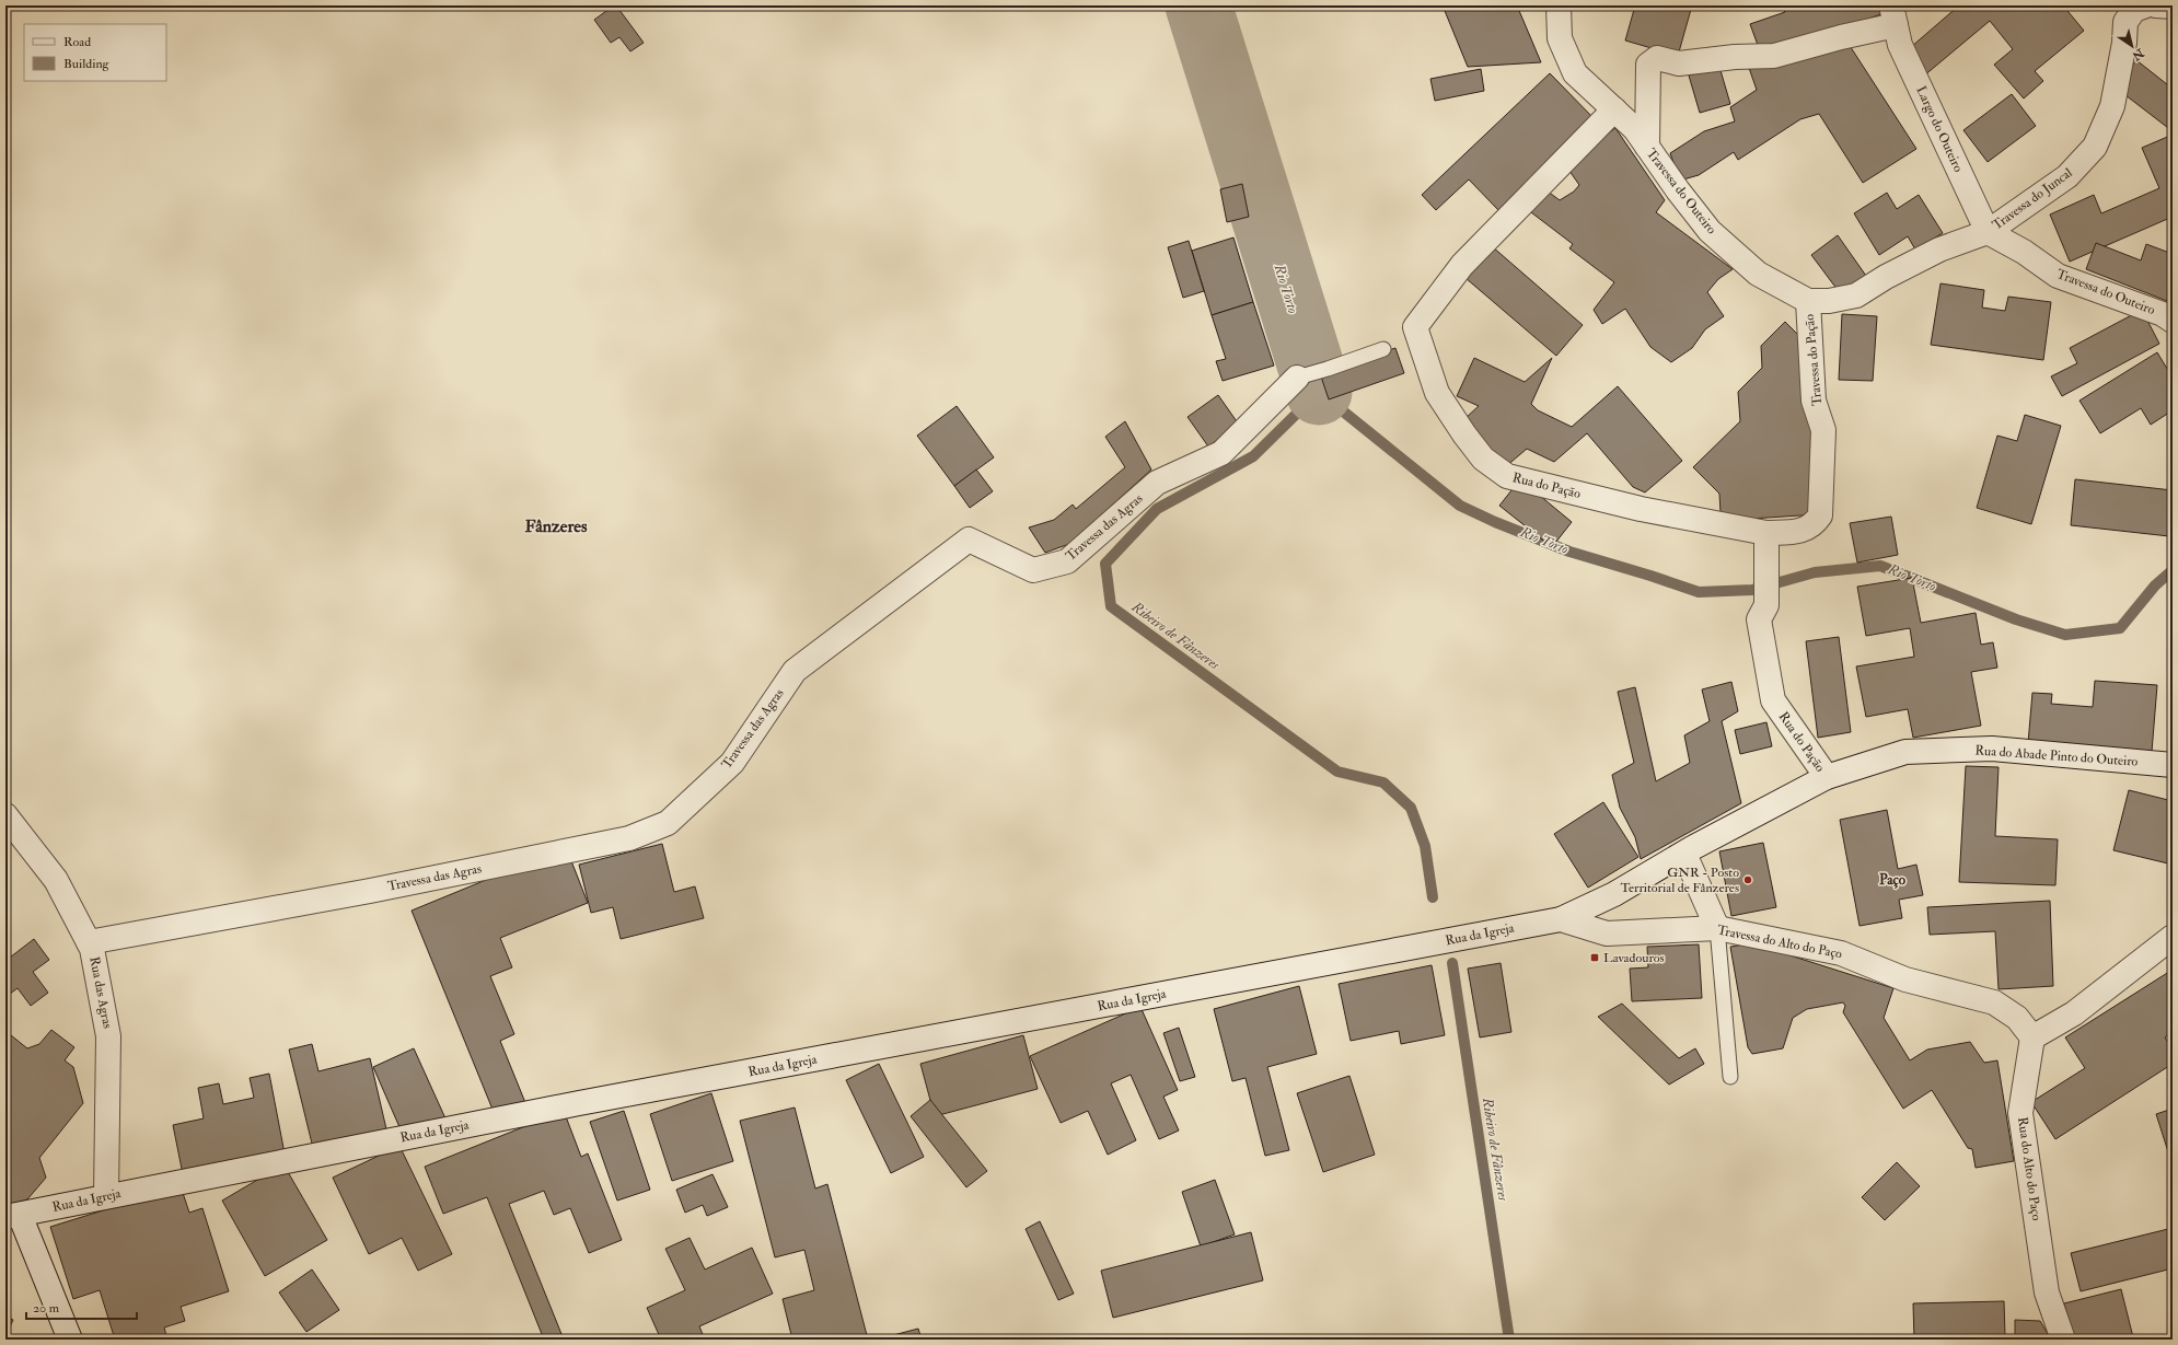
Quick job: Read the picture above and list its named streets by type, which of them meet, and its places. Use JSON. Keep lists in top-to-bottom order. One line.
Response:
{"streets":{"street":["Largo do Outeiro","Travessa do Outeiro","Travessa do Juncal","Travessa do Pação","Rua do Pação","Travessa das Agras","Rua do Abade Pinto do Outeiro","Rua da Igreja","Travessa do Alto do Paço","Rua das Agras","Rua do Alto do Paço"]},"crossings":[["Largo do Outeiro","Travessa do Outeiro"],["Largo do Outeiro","Travessa do Juncal"],["Travessa do Outeiro","Travessa do Juncal"],["Travessa do Outeiro","Travessa do Pação"],["Travessa do Outeiro","Rua do Pação"],["Travessa do Pação","Rua do Pação"],["Rua do Pação","Rua do Abade Pinto do Outeiro"],["Travessa das Agras","Rua das Agras"],["Rua do Abade Pinto do Outeiro","Rua da Igreja"],["Rua do Abade Pinto do Outeiro","Travessa do Alto do Paço"],["Rua da Igreja","Travessa do Alto do Paço"],["Rua da Igreja","Rua das Agras"],["Travessa do Alto do Paço","Rua do Alto do Paço"]],"districts":["Fânzeres","Paço"],"water":["Rio Torto","Ribeiro de Fânzeres"],"places":{"other":["GNR - Posto Territorial de Fânzeres"],"transit":["Lavadouros"]},"legend":["Road","Building"],"scale_bar":"20 m","north":"bottom right"}
